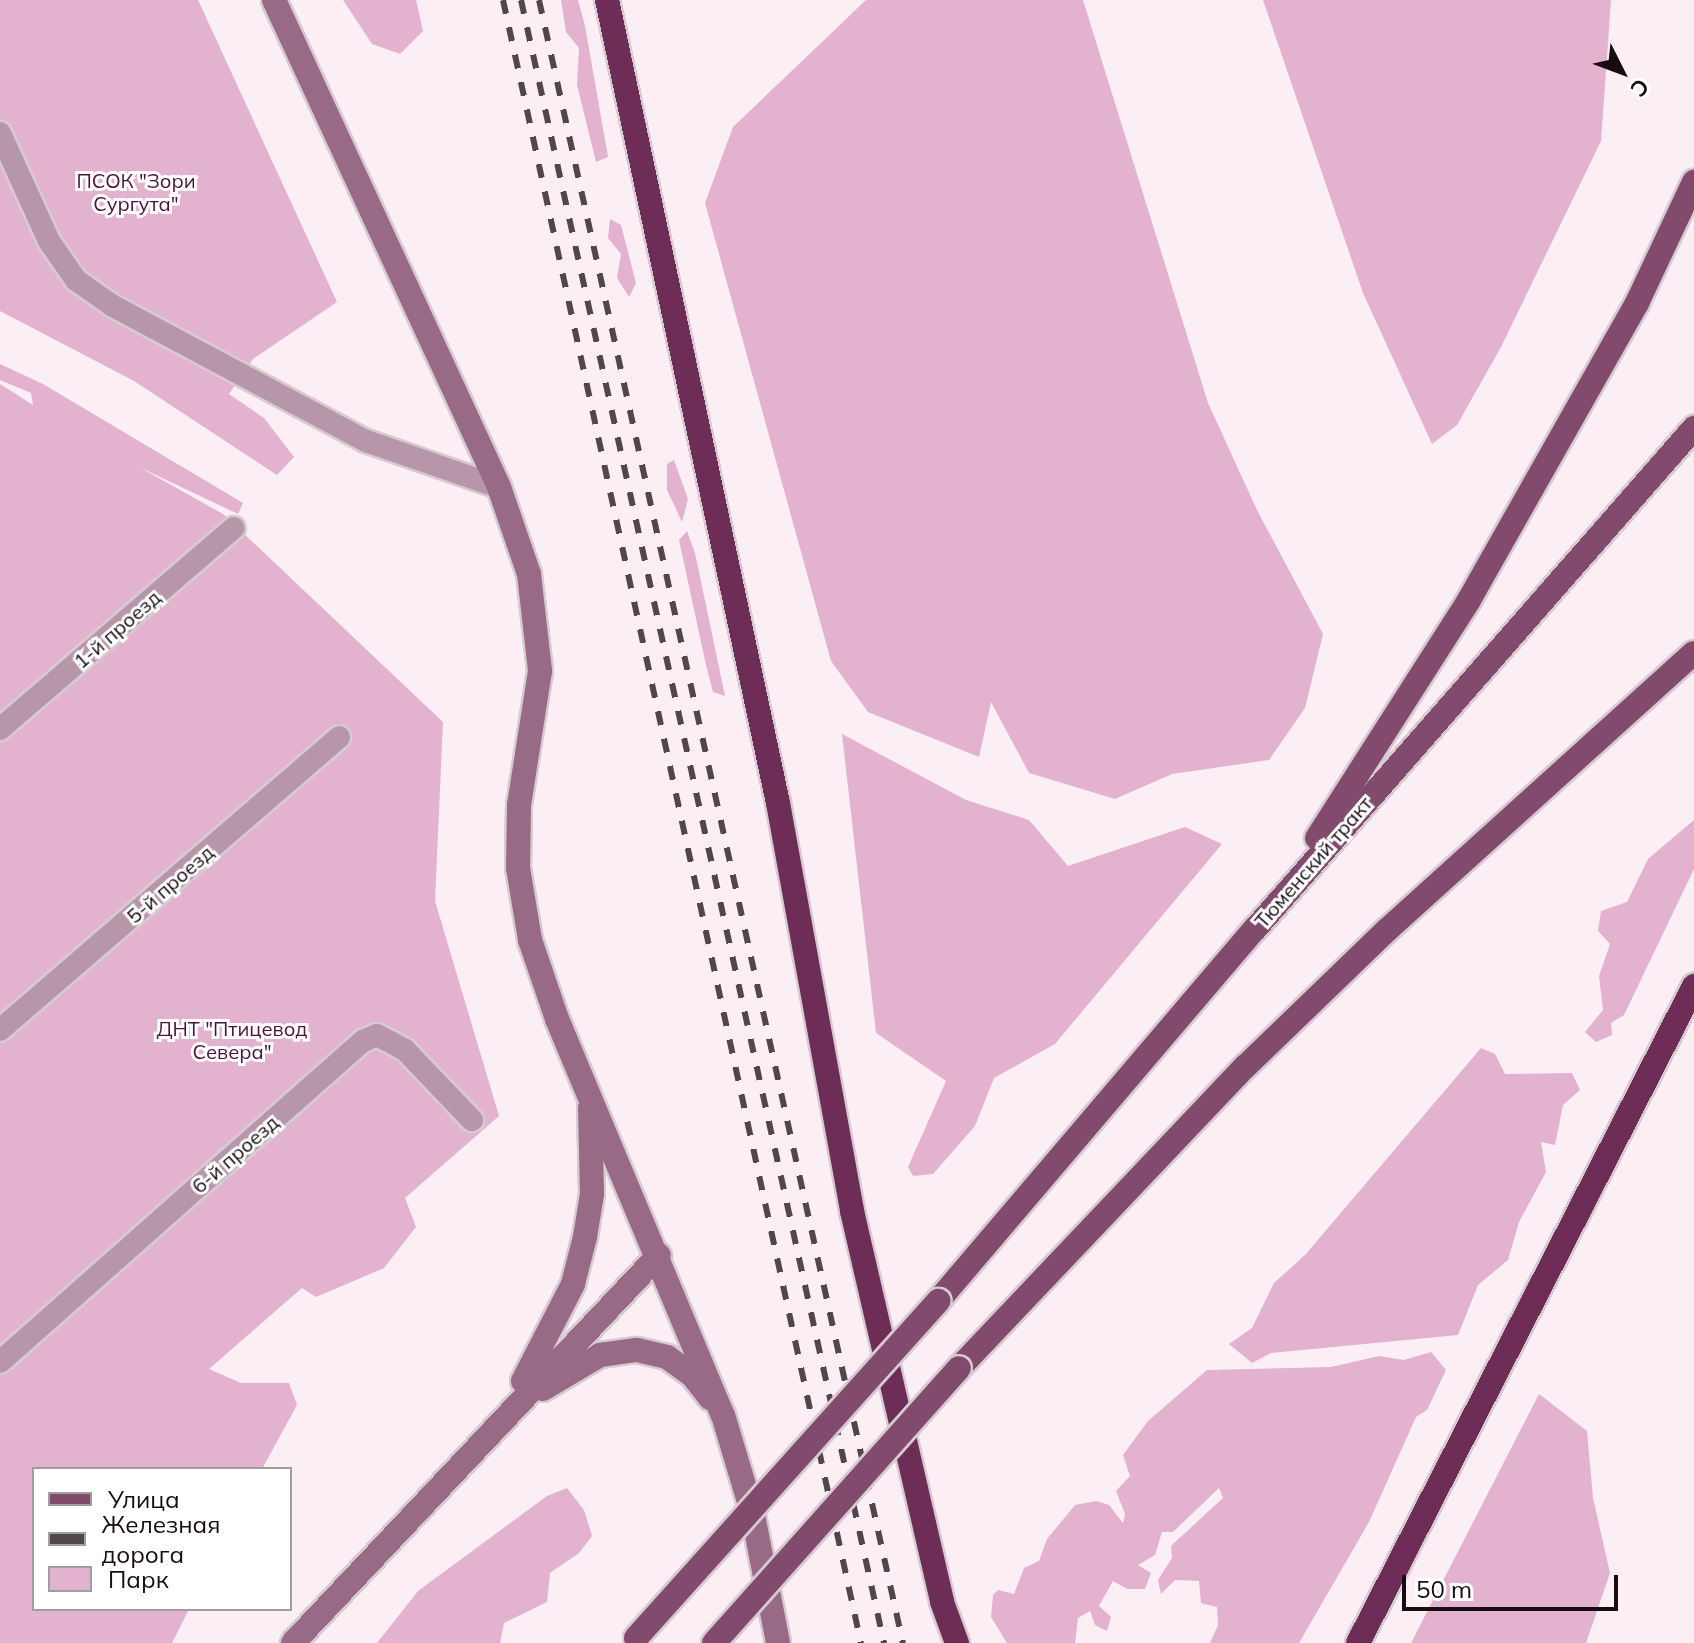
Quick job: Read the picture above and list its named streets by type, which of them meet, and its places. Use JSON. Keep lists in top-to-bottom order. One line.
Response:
{"streets":{"main road":["Тюменский тракт"],"street":["1-й проезд","5-й проезд","6-й проезд"]},"parks":["ПСОК \"Зори Сургута\"","ДНТ \"Птицевод Севера\""],"legend":["Улица","Железная дорога","Парк"],"scale_bar":"50 m","north":"bottom right"}
